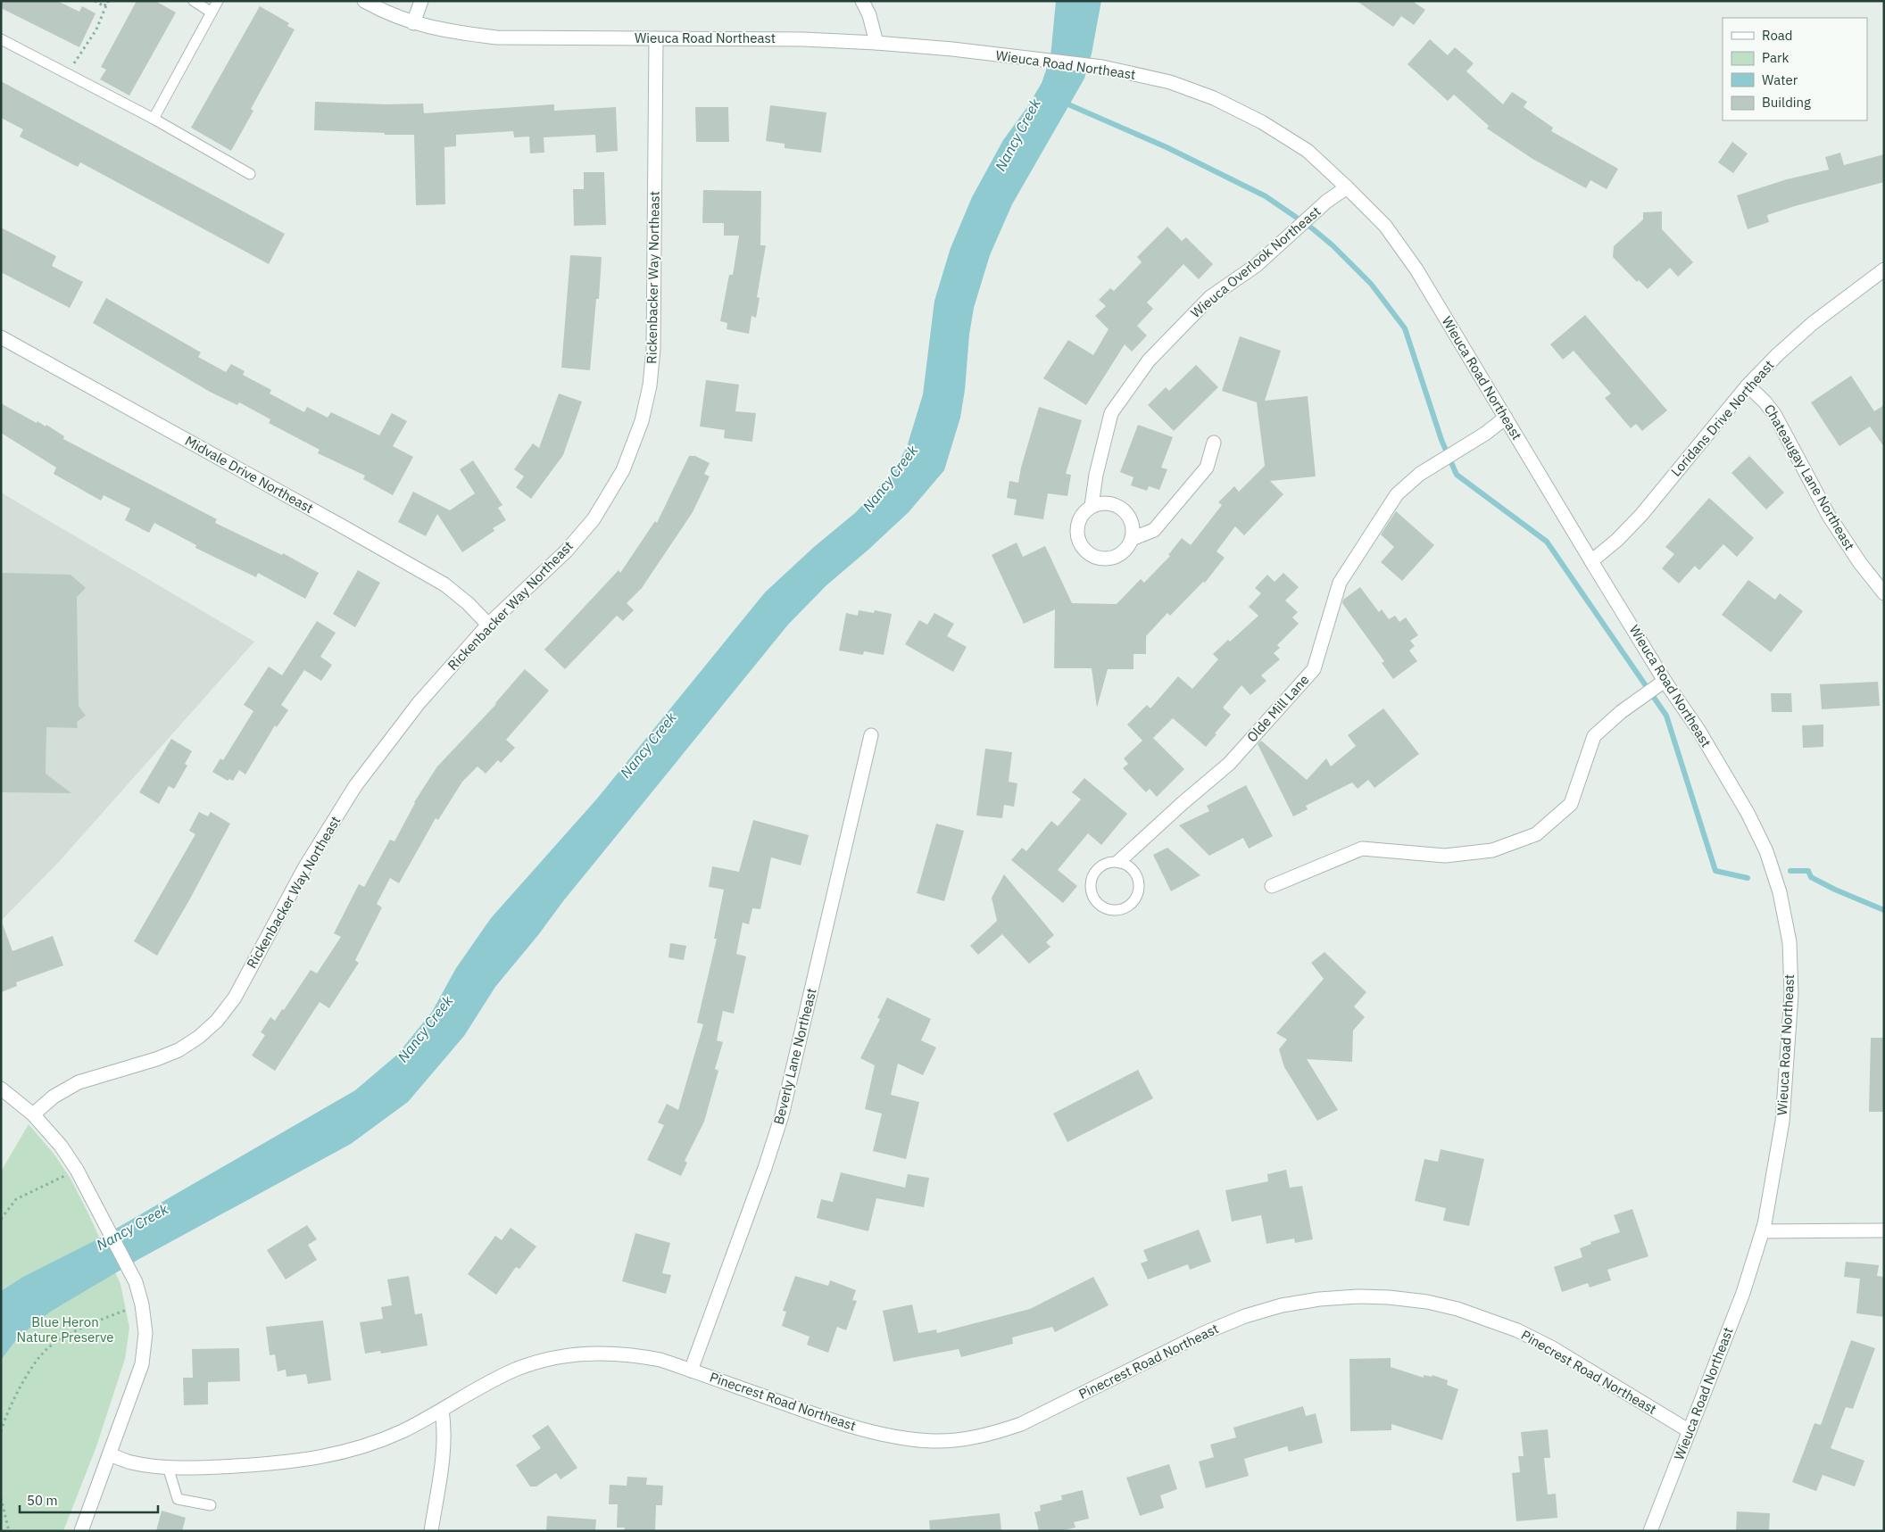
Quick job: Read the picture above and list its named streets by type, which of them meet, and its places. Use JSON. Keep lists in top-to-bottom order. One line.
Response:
{"streets":{"street":["Wieuca Road Northeast","Wieuca Overlook Northeast","Rickenbacker Way Northeast","Loridans Drive Northeast","Midvale Drive Northeast","Chateaugay Lane Northeast","Olde Mill Lane","Beverly Lane Northeast","Pinecrest Road Northeast"]},"crossings":[["Wieuca Road Northeast","Wieuca Overlook Northeast"],["Wieuca Road Northeast","Rickenbacker Way Northeast"],["Wieuca Road Northeast","Loridans Drive Northeast"],["Wieuca Road Northeast","Olde Mill Lane"],["Wieuca Road Northeast","Pinecrest Road Northeast"],["Rickenbacker Way Northeast","Midvale Drive Northeast"],["Loridans Drive Northeast","Chateaugay Lane Northeast"],["Beverly Lane Northeast","Pinecrest Road Northeast"]],"water":["Nancy Creek"],"parks":["Blue Heron Nature Preserve"],"legend":["Road","Park","Water","Building"],"scale_bar":"50 m"}
